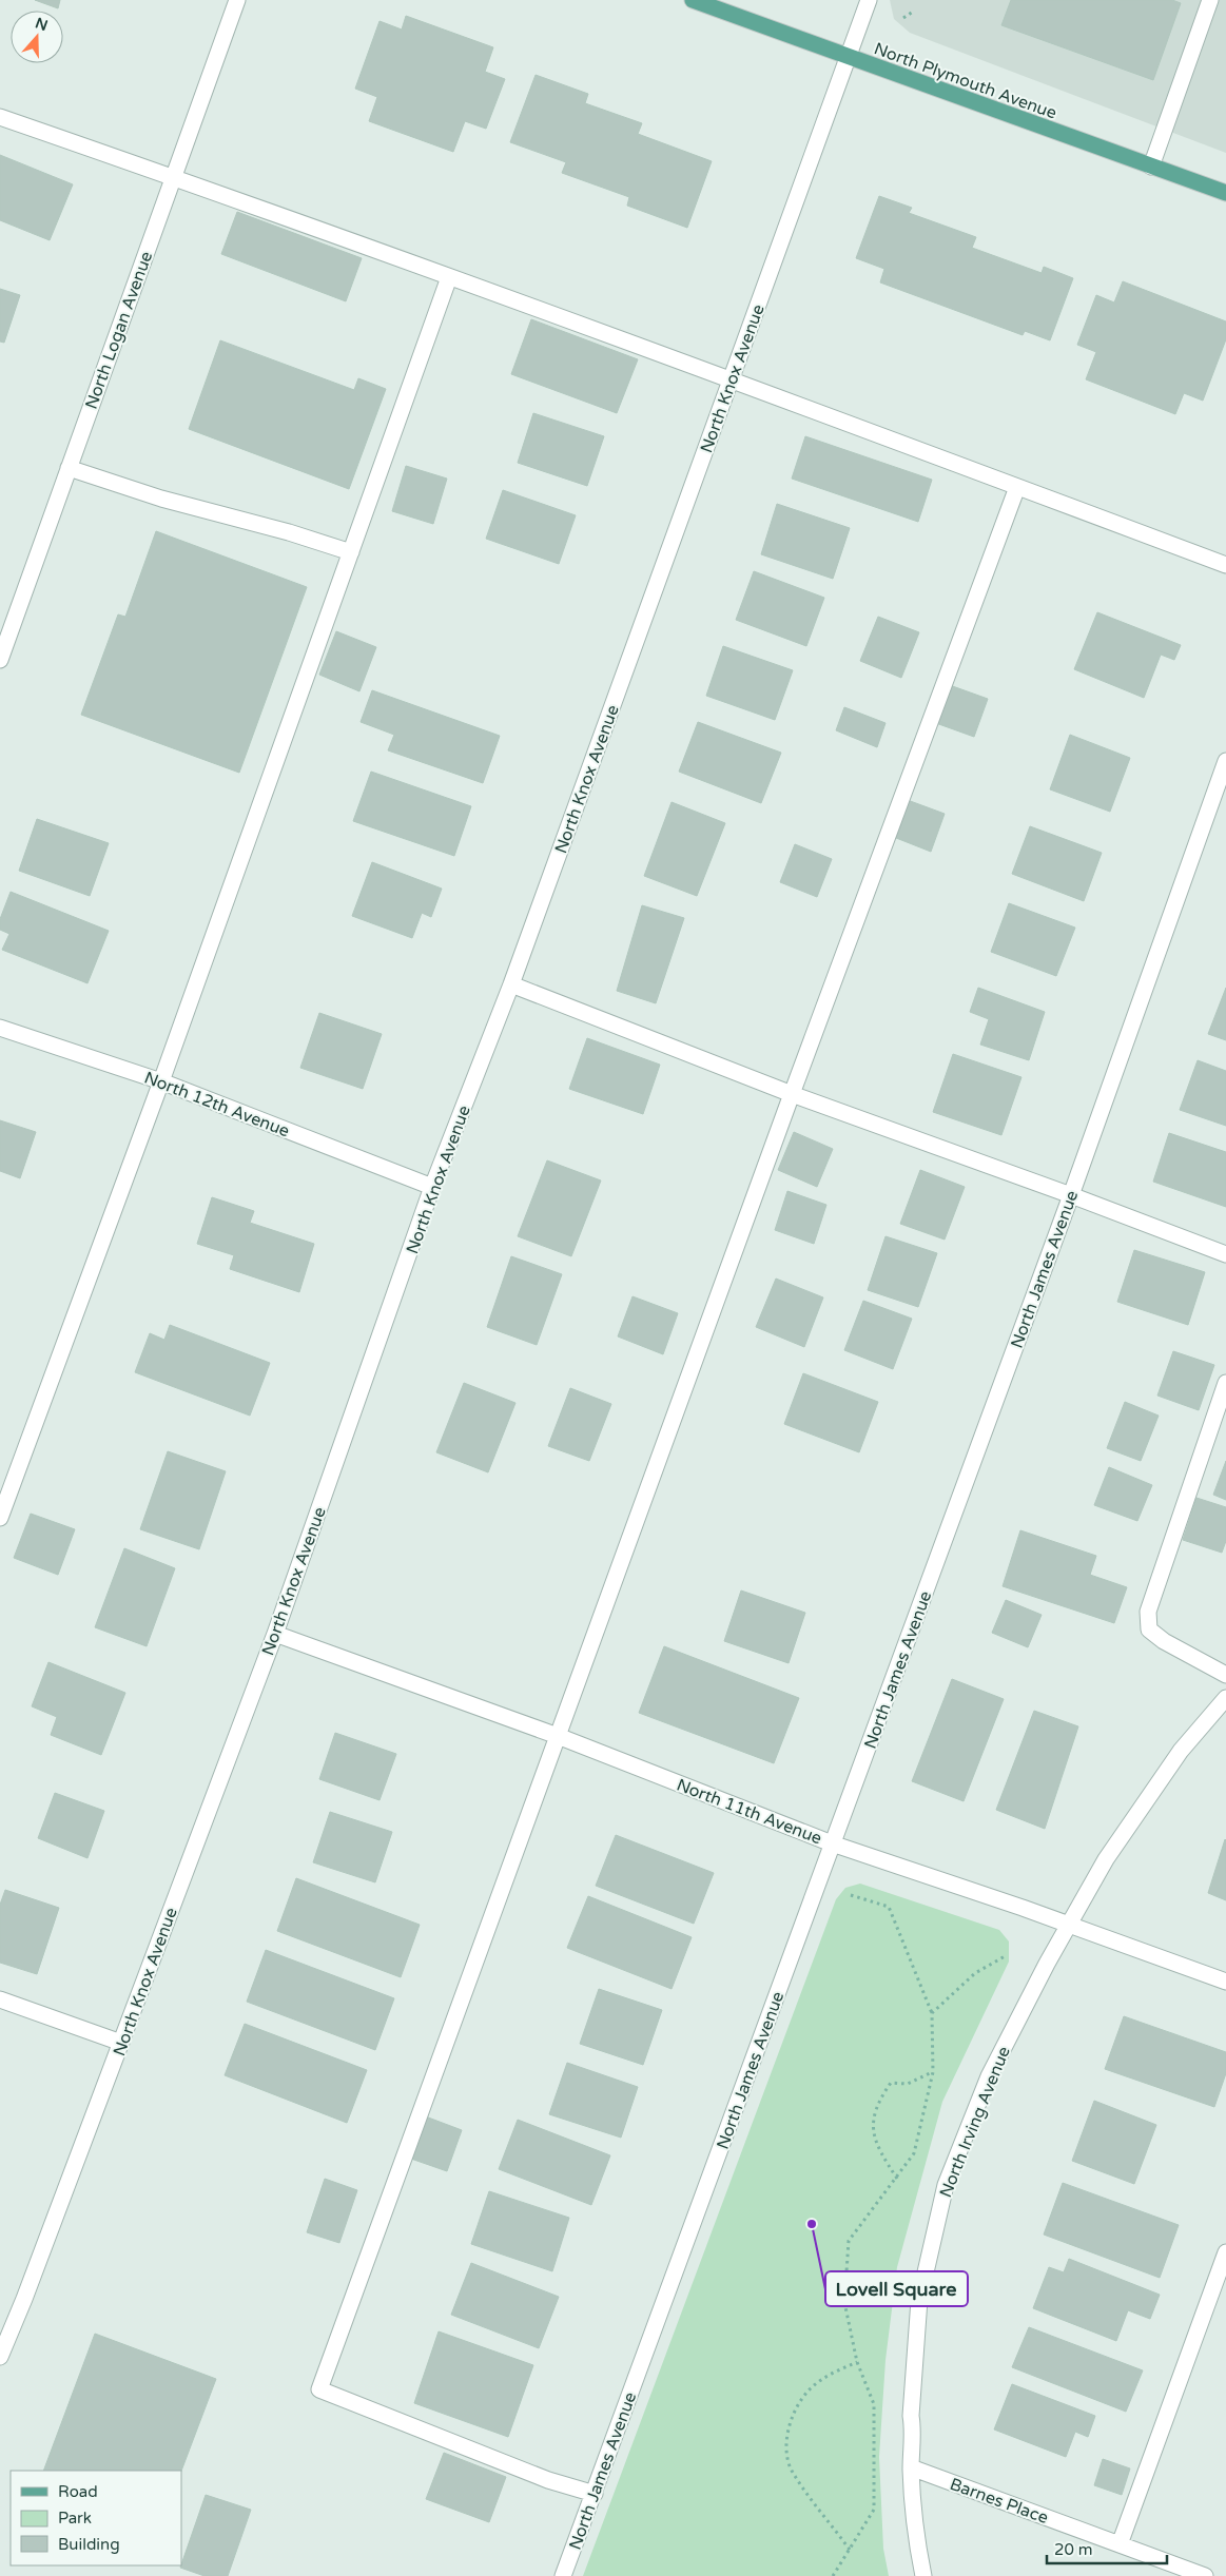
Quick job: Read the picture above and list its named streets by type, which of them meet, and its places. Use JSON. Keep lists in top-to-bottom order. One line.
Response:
{"streets":{"main road":["North Plymouth Avenue"],"street":["North Logan Avenue","North Knox Avenue","North 12th Avenue","North James Avenue","North 11th Avenue","North Irving Avenue","Barnes Place"]},"crossings":[["North Plymouth Avenue","North Knox Avenue"],["North Knox Avenue","North 12th Avenue"],["North Knox Avenue","North 11th Avenue"],["North James Avenue","North 11th Avenue"],["North 11th Avenue","North Irving Avenue"],["North Irving Avenue","Barnes Place"]],"places":["Lovell Square"],"legend":["Road","Park","Building"],"scale_bar":"20 m","north":"top"}
